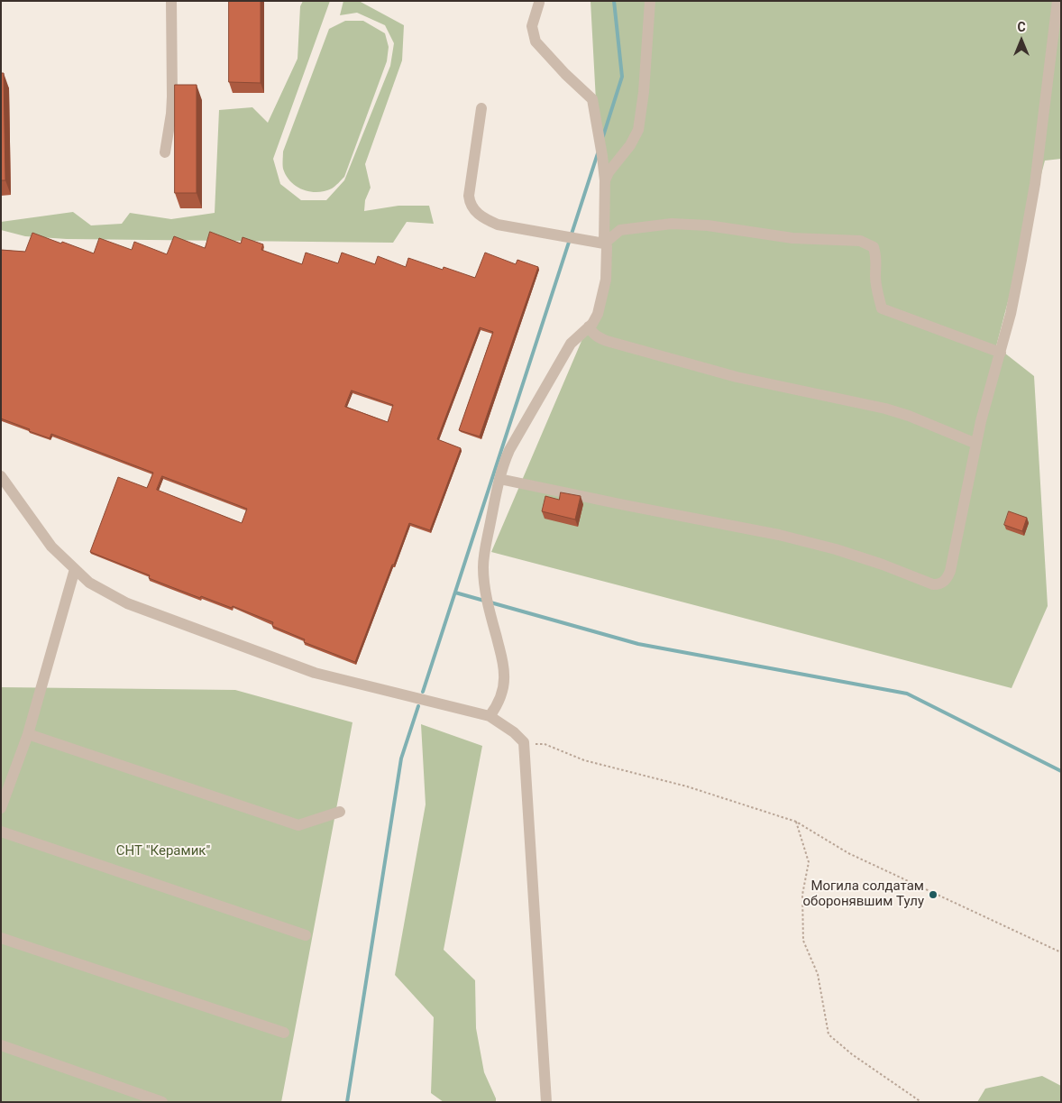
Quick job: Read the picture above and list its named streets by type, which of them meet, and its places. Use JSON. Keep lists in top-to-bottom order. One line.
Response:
{"parks":["СНТ \"Керамик\""],"places":["Могила солдатам оборонявшим Тулу"],"north":"top"}
